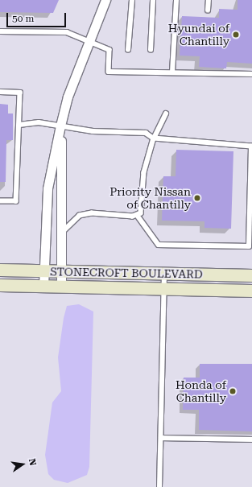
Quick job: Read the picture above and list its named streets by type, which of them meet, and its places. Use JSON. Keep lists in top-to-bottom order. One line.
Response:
{"streets":{"main road":["STONECROFT BOULEVARD"]},"places":["Hyundai of Chantilly","Priority Nissan of Chantilly","Honda of Chantilly"],"scale_bar":"50 m","north":"right"}
